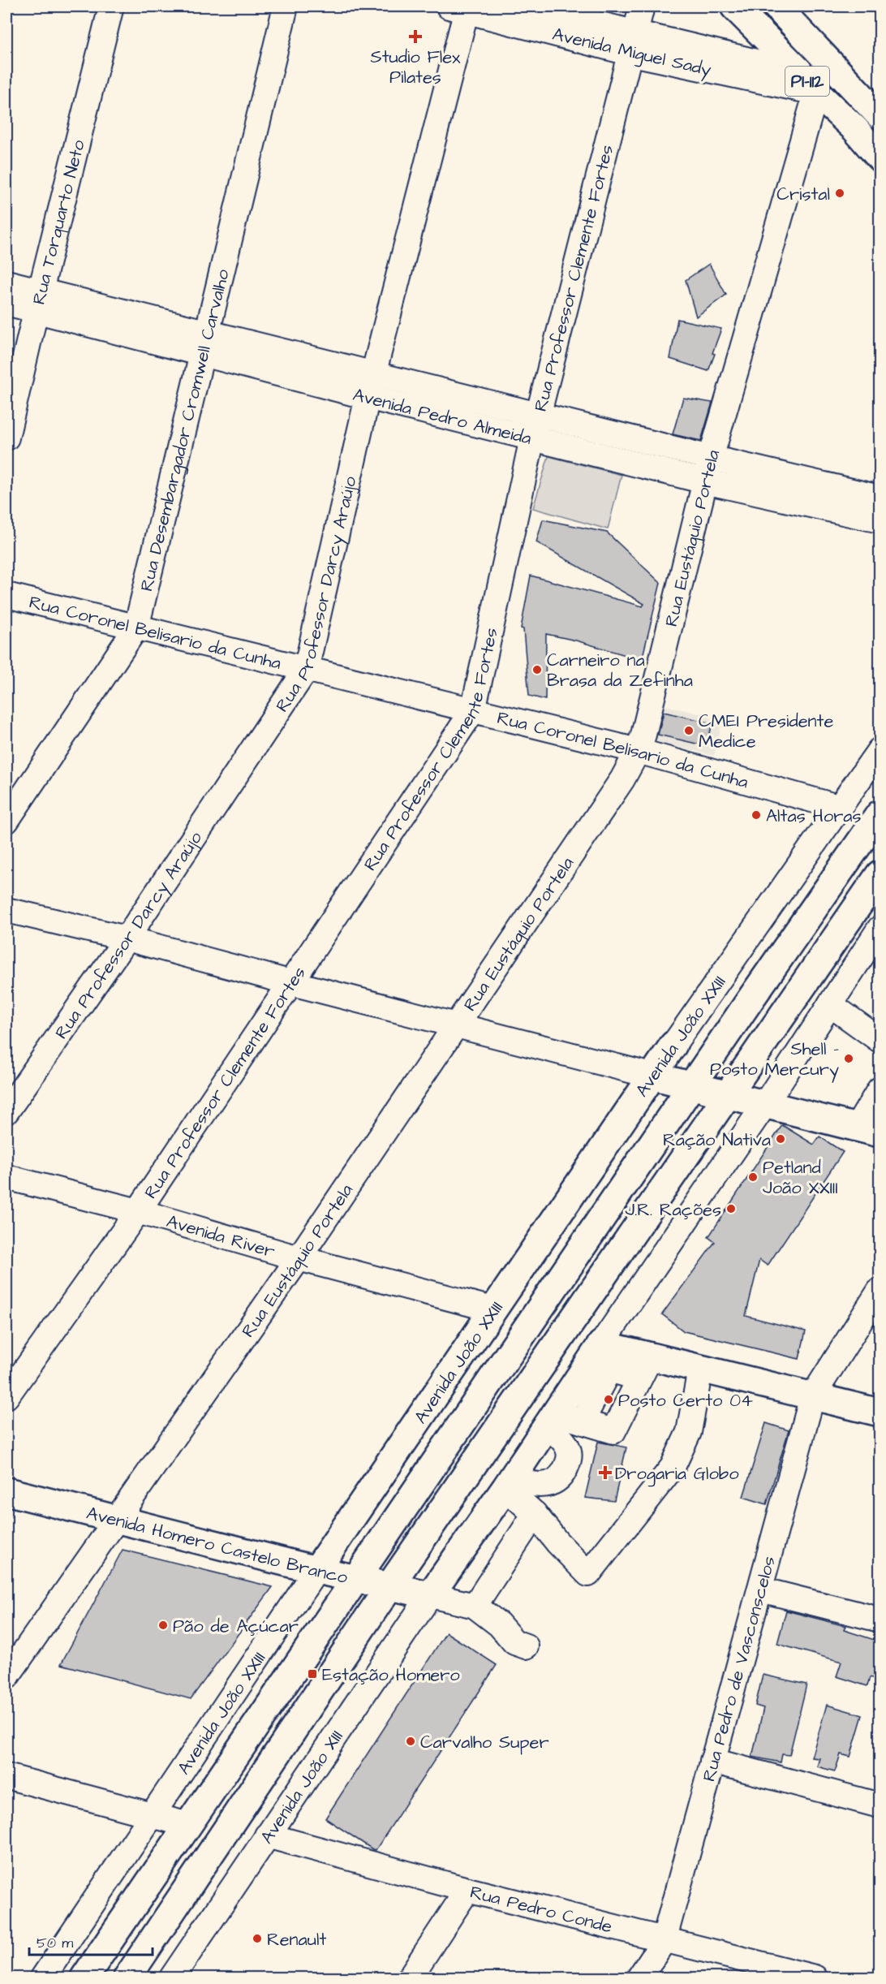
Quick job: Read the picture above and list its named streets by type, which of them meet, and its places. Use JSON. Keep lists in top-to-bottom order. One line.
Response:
{"streets":{"main road":["PI-112","Avenida João XXIII","Avenida Homero Castelo Branco"],"street":["Avenida Miguel Sady","Rua Torquarto Neto","Rua Professor Clemente Fortes","Avenida Pedro Almeida","Rua Desembargador Cromwell Carvalho","Rua Eustáquio Portela","Rua Professor Darcy Araújo","Rua Coronel Belisario da Cunha","Avenida River","Rua Pedro de Vasconscelos","Avenida João XIII","Rua Pedro Conde"]},"crossings":[["Avenida Miguel Sady","PI-112"],["Avenida Miguel Sady","Rua Professor Clemente Fortes"],["Avenida Miguel Sady","Rua Eustáquio Portela"],["Avenida Miguel Sady","Rua Professor Darcy Araújo"],["PI-112","Rua Eustáquio Portela"],["Rua Torquarto Neto","Avenida Pedro Almeida"],["Rua Professor Clemente Fortes","Avenida Pedro Almeida"],["Rua Professor Clemente Fortes","Rua Coronel Belisario da Cunha"],["Rua Professor Clemente Fortes","Avenida River"],["Avenida Pedro Almeida","Rua Desembargador Cromwell Carvalho"],["Avenida Pedro Almeida","Rua Eustáquio Portela"],["Avenida Pedro Almeida","Rua Professor Darcy Araújo"],["Rua Desembargador Cromwell Carvalho","Rua Coronel Belisario da Cunha"],["Rua Eustáquio Portela","Rua Coronel Belisario da Cunha"],["Rua Eustáquio Portela","Avenida River"],["Rua Eustáquio Portela","Avenida Homero Castelo Branco"],["Rua Professor Darcy Araújo","Rua Coronel Belisario da Cunha"],["Rua Coronel Belisario da Cunha","Avenida João XXIII"],["Avenida João XXIII","Avenida River"],["Avenida João XXIII","Avenida Homero Castelo Branco"],["Avenida Homero Castelo Branco","Avenida João XIII"],["Rua Pedro de Vasconscelos","Rua Pedro Conde"],["Avenida João XIII","Rua Pedro Conde"]],"places":{"health":["Studio Flex Pilates","Drogaria Globo"],"other":["Cristal","Carneiro na Brasa da Zefinha","CMEI Presidente Medice","Altas Horas","Shell - Posto Mercury","Ração Nativa","Petland João XXIII","J.R. Rações","Posto Certo 04","Pão de Açúcar","Carvalho Super","Renault"],"transit":["Estação Homero"]},"scale_bar":"50 m"}
